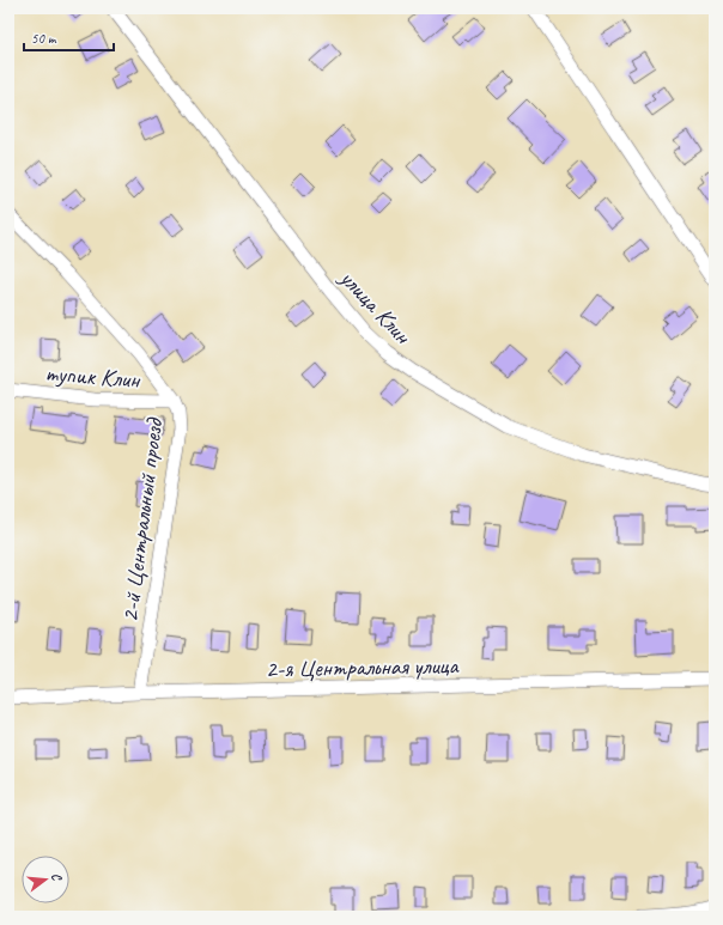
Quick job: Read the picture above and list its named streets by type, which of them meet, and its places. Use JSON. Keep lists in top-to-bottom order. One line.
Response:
{"streets":{"street":["улица Клин","тупик Клин","2-й Центральный проезд","2-я Центральная улица"]},"crossings":[["тупик Клин","2-й Центральный проезд"],["2-й Центральный проезд","2-я Центральная улица"]],"scale_bar":"50 m","north":"right"}
